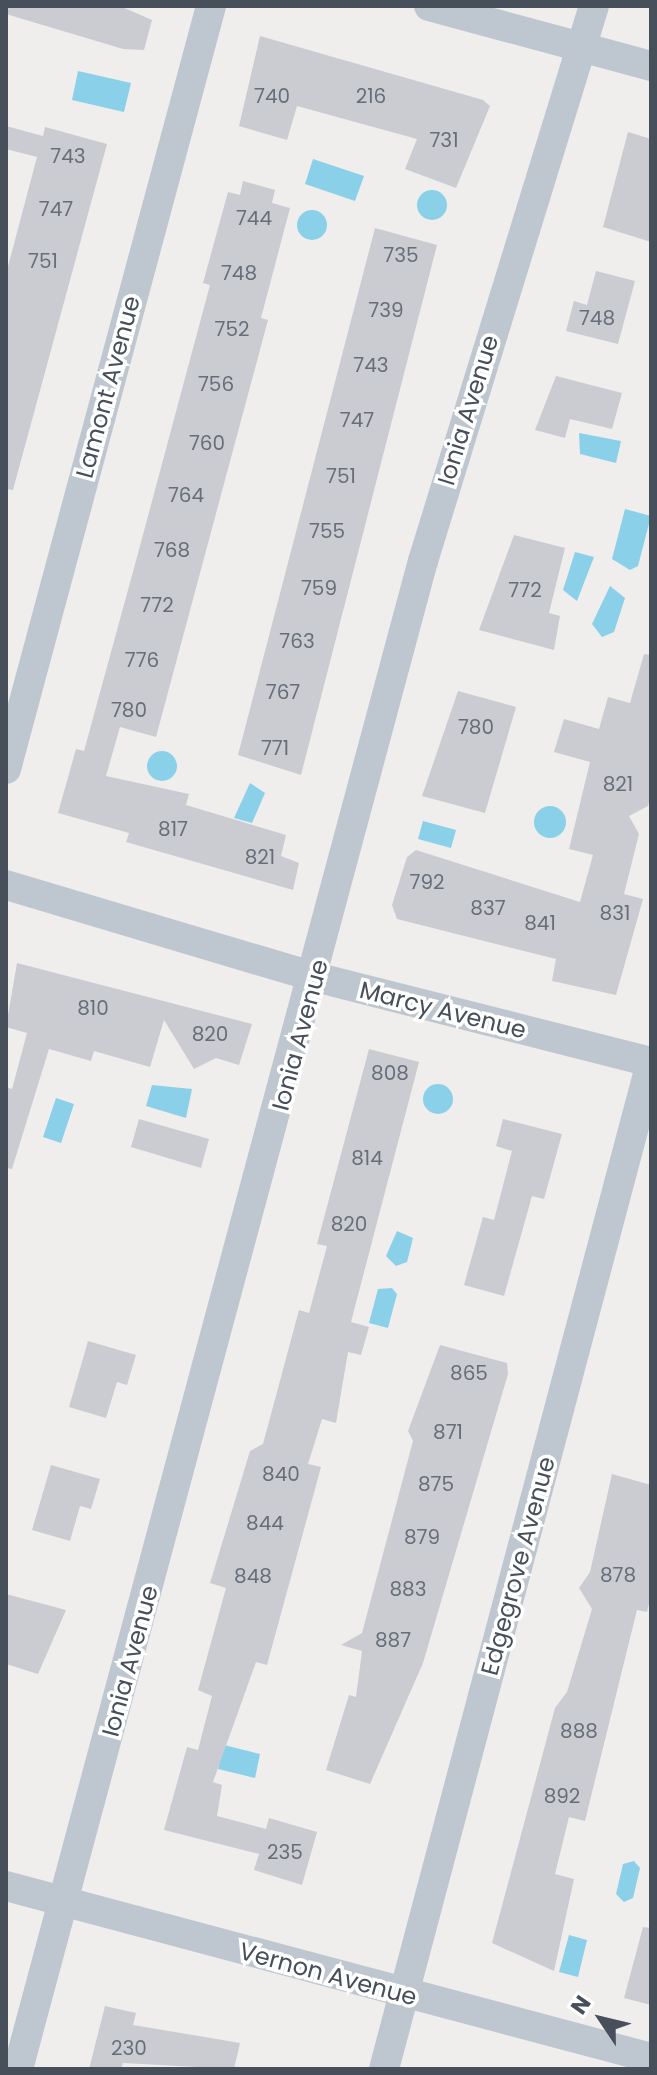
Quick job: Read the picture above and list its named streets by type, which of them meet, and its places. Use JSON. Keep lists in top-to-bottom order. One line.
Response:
{"streets":{"street":["Lamont Avenue","Ionia Avenue","Marcy Avenue","Edgegrove Avenue","Vernon Avenue"]},"crossings":[["Ionia Avenue","Marcy Avenue"],["Ionia Avenue","Vernon Avenue"],["Marcy Avenue","Edgegrove Avenue"],["Edgegrove Avenue","Vernon Avenue"]],"house_numbers":["740","216","731","743","747","744","735","751","748","739","748","752","743","756","747","760","751","764","755","768","759","772","772","763","776","767","780","780","771","821","817","821","792","837","831","841","810","820","808","814","820","865","871","840","875","844","879","878","848","883","887","888","892","235","230"],"north":"top left"}
